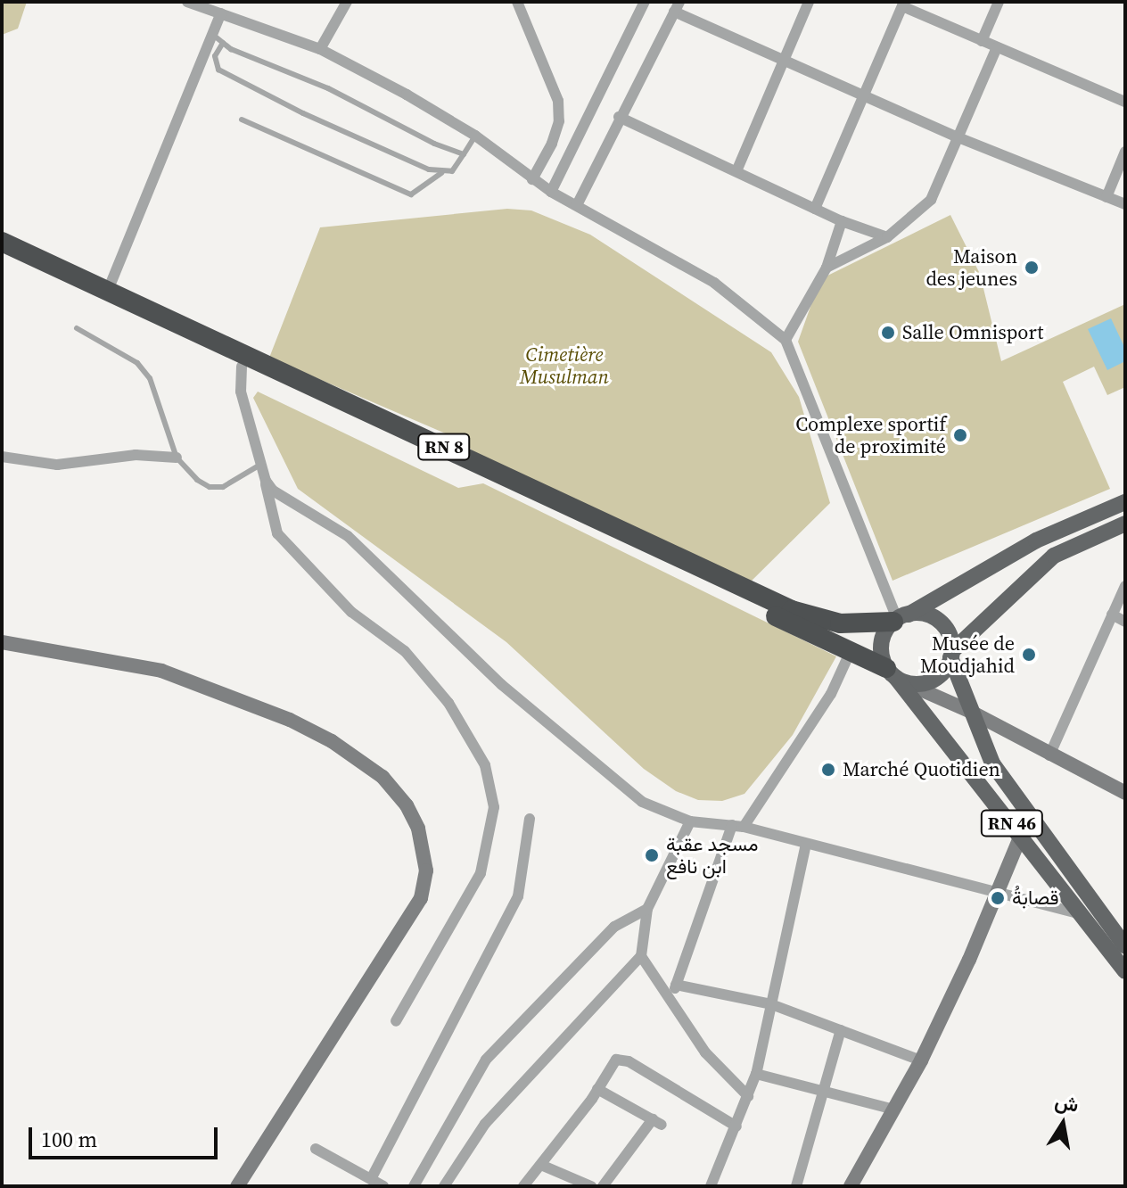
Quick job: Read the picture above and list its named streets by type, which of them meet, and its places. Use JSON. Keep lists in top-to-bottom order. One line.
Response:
{"streets":{"highway":["RN 8"],"main road":["RN 46"]},"crossings":[["RN 8","RN 46"]],"parks":["Cimetière Musulman"],"places":["Maison des jeunes","Salle Omnisport","Complexe sportif de proximité","Musée de Moudjahid","Marché Quotidien","مسجد عقبة ابن نافع","قصابةُ"],"scale_bar":"100 m","north":"top"}
